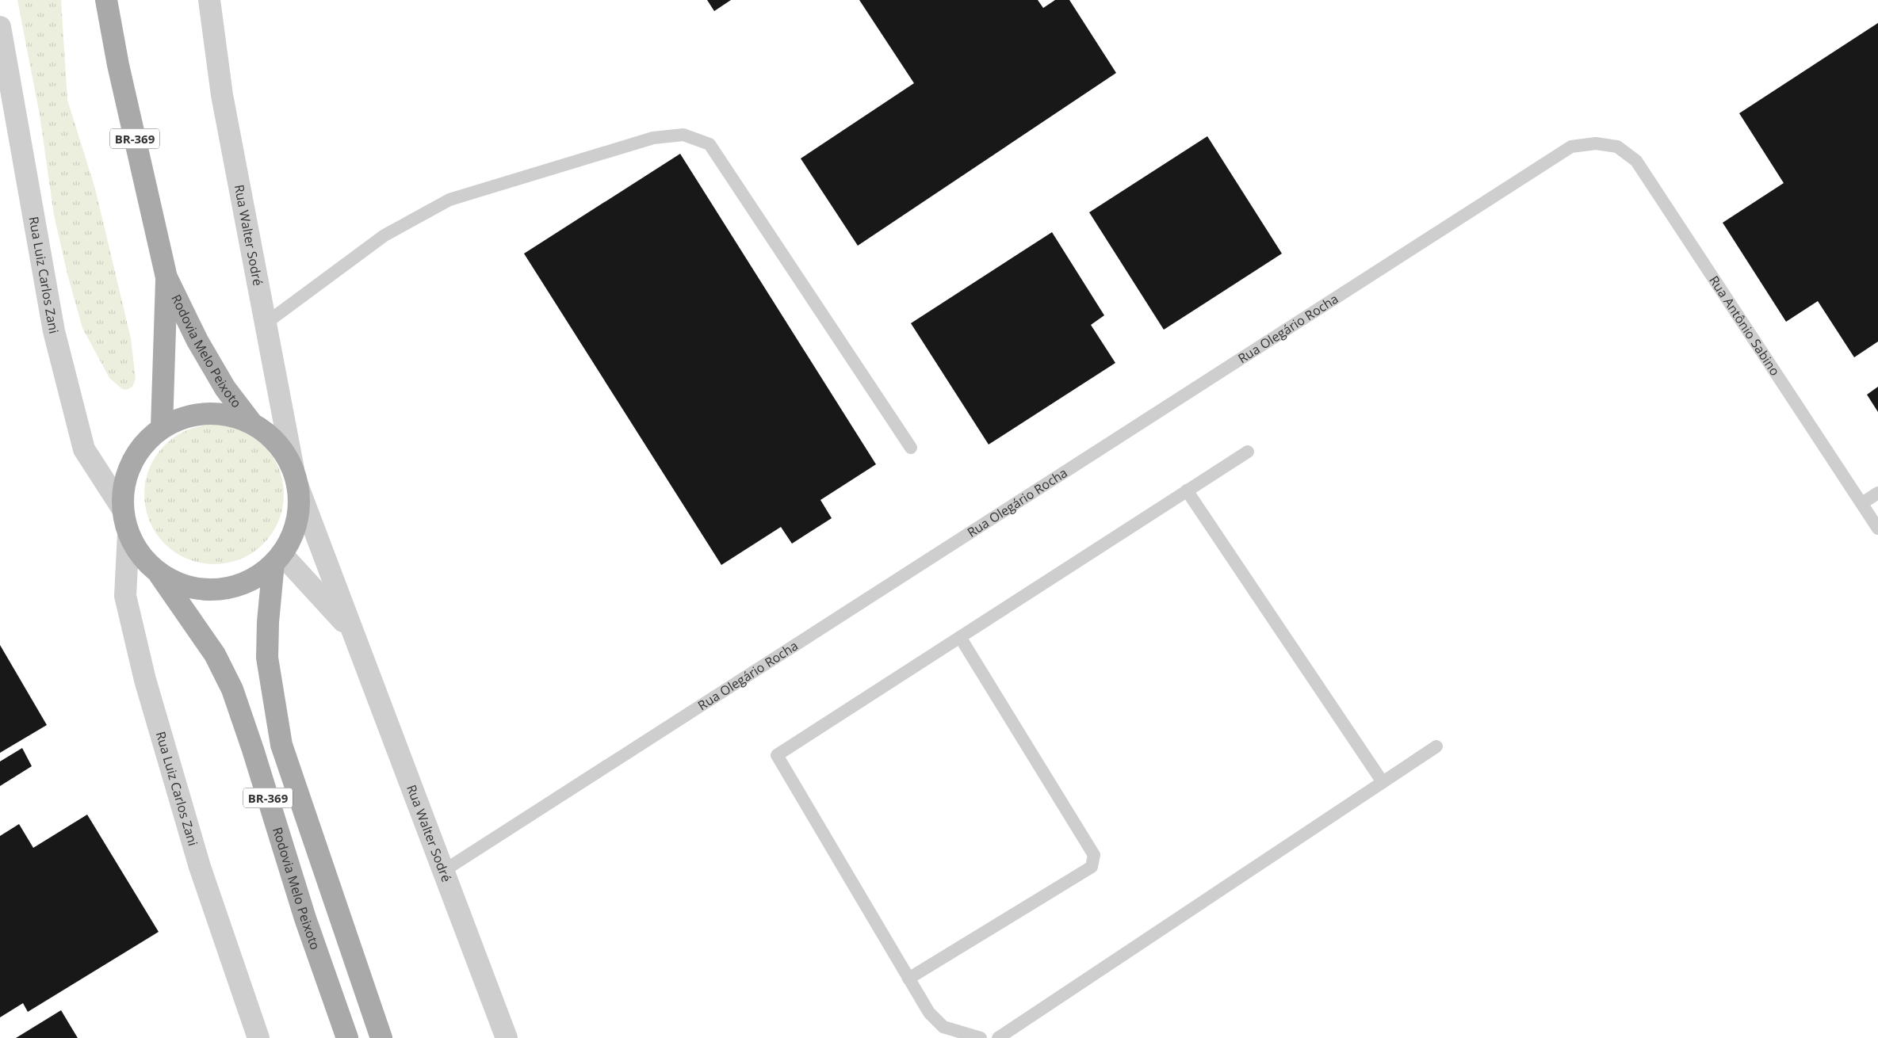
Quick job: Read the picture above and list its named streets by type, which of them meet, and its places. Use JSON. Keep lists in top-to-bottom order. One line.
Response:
{"streets":{"main road":["BR-369","Rodovia Melo Peixoto"],"street":["Rua Walter Sodré","Rua Luiz Carlos Zani"],"lane":["Rua Antônio Sabino","Rua Olegário Rocha"]},"crossings":[["BR-369","Rua Walter Sodré"],["Rua Walter Sodré","Rua Olegário Rocha"],["Rua Antônio Sabino","Rua Olegário Rocha"]]}
